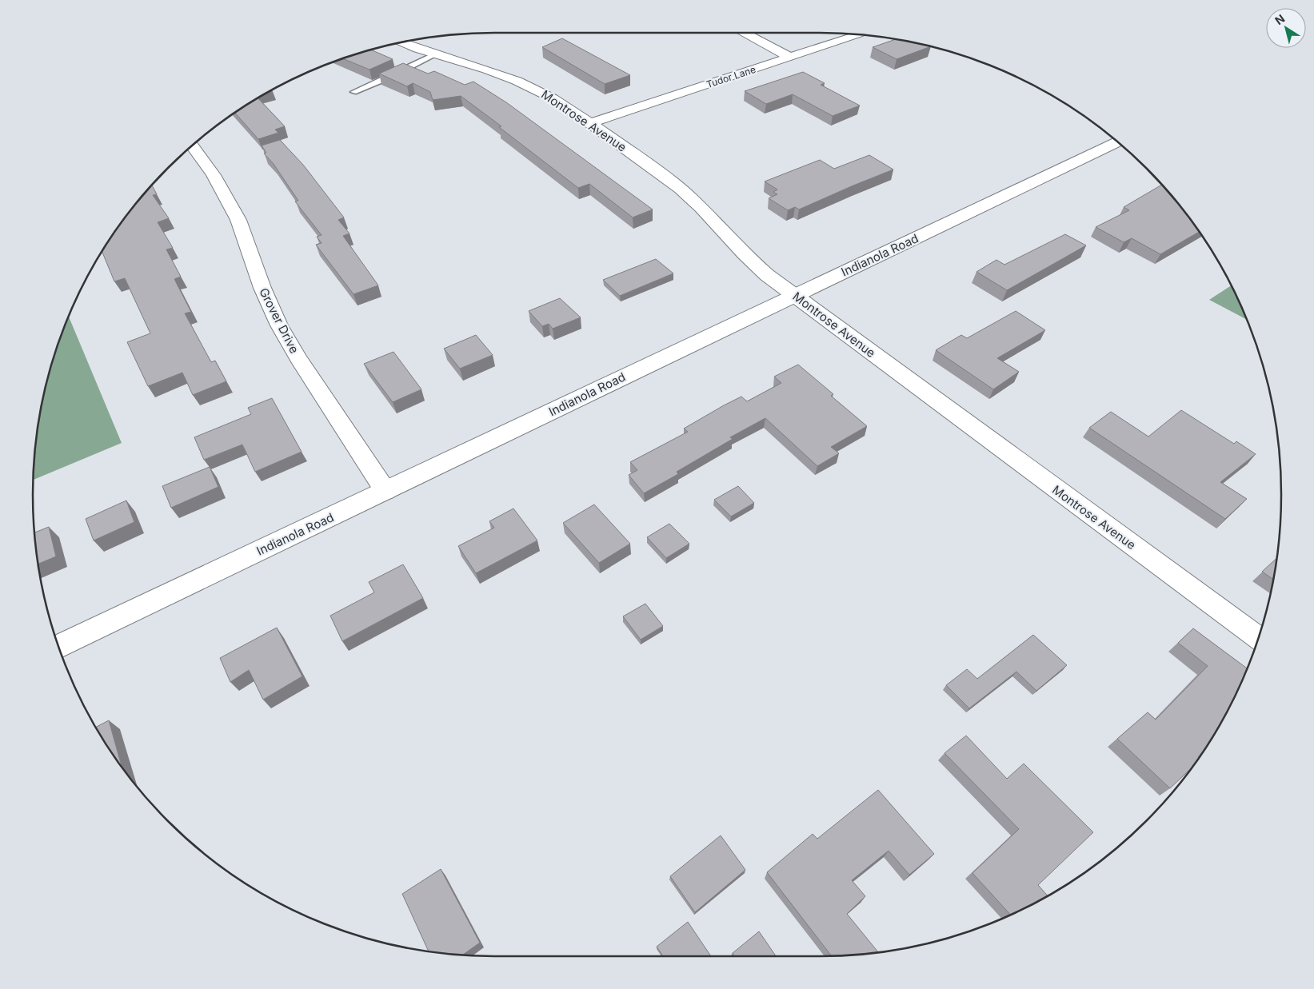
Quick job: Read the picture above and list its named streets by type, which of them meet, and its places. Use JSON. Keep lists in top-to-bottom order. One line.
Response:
{"streets":{"street":["Tudor Lane","Montrose Avenue","Indianola Road","Grover Drive"]},"crossings":[["Tudor Lane","Montrose Avenue"],["Montrose Avenue","Indianola Road"],["Indianola Road","Grover Drive"]],"north":"top left"}
